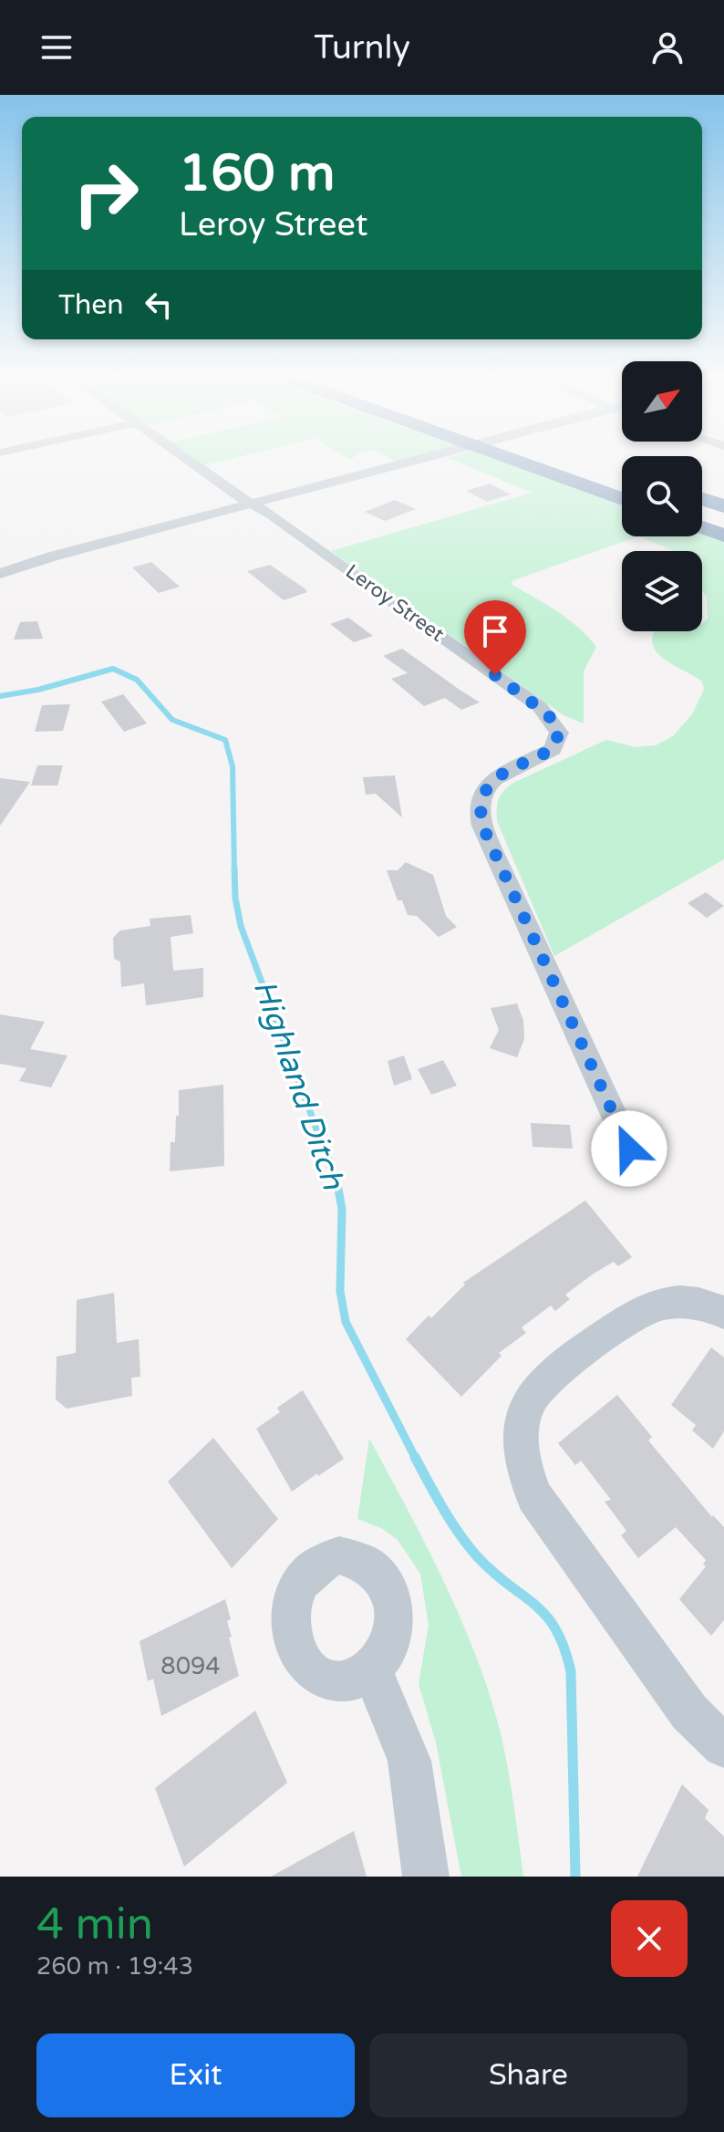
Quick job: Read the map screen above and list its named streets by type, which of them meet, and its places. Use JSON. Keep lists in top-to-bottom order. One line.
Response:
{"streets":{"street":["Leroy Street"]},"water":["Highland Ditch"],"house_numbers":["8094"],"north":"top right","page":{"header":"Turnly","turn":["160 m","Leroy Street"],"then":"Then","heading":["4 min","260 m · 19:43"],"buttons":["Exit","Share"]}}
